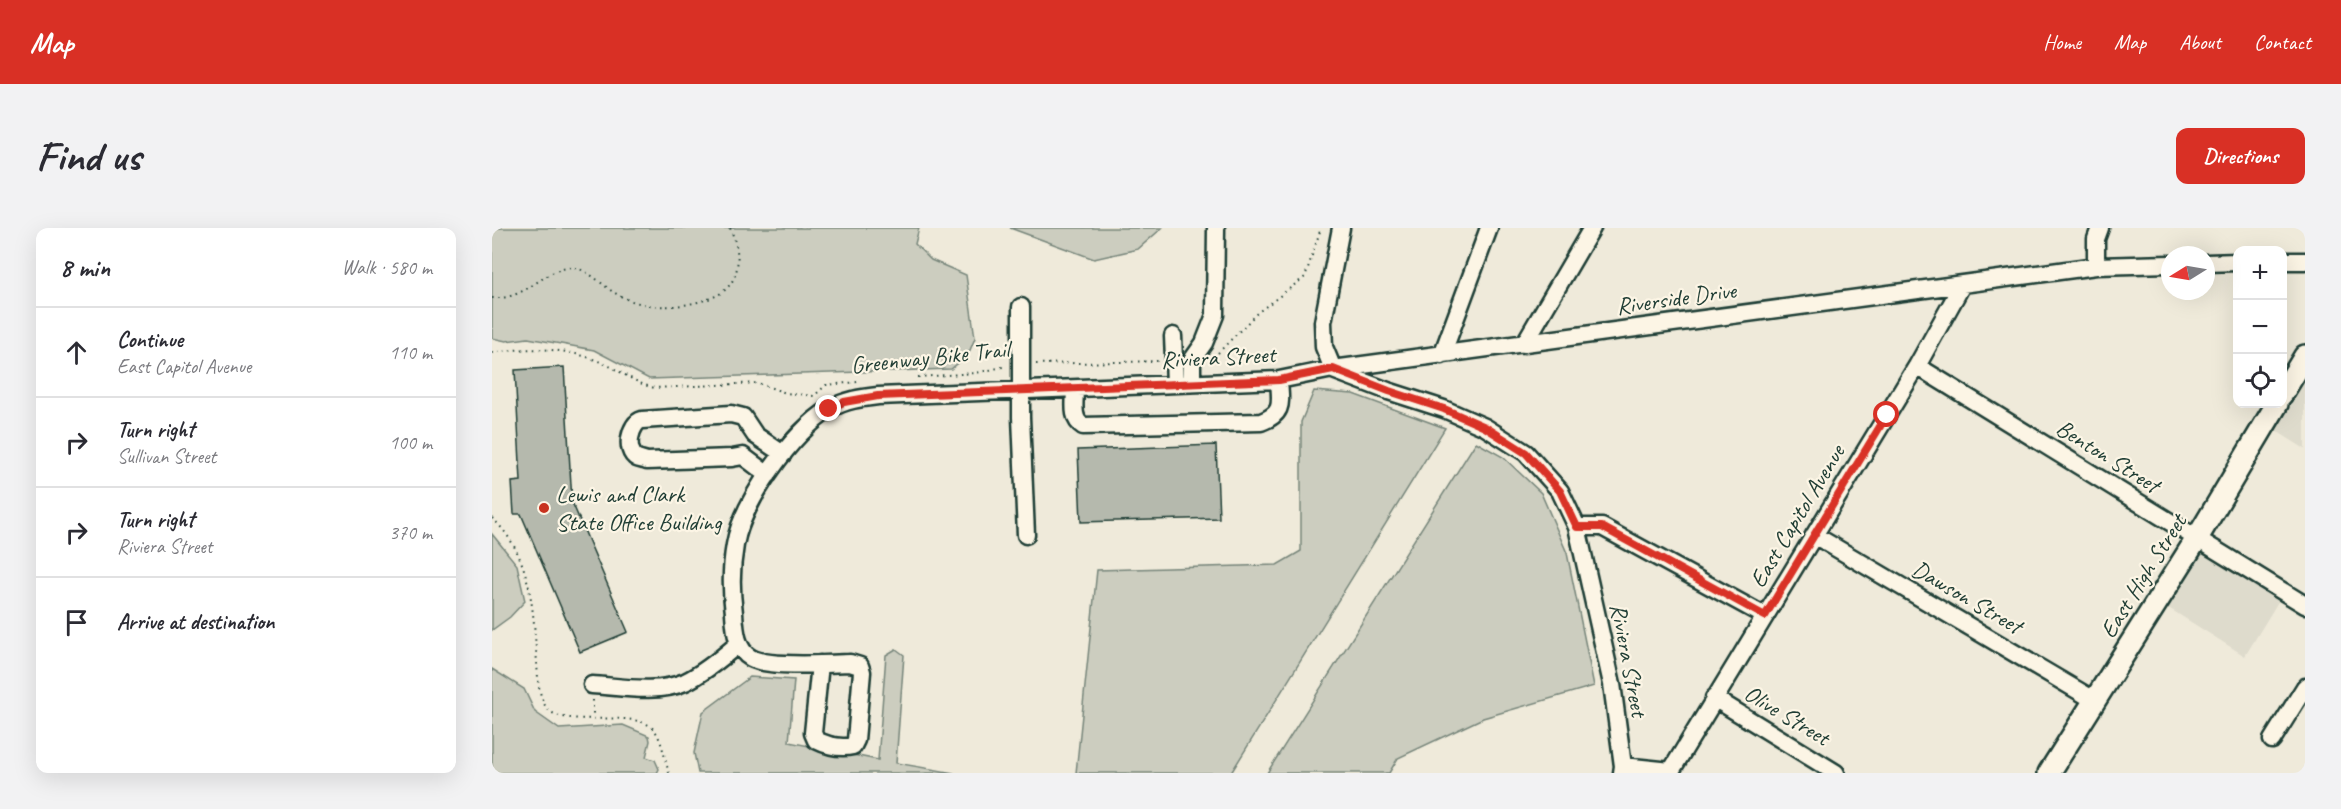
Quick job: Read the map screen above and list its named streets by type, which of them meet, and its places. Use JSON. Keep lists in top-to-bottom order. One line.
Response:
{"streets":{"main road":["East High Street"],"street":["Riverside Drive","Riviera Street","Benton Street","East Capitol Avenue","Dawson Street","Olive Street"],"path":["Greenway Bike Trail"]},"crossings":[["Riverside Drive","Riviera Street"],["Riverside Drive","East Capitol Avenue"],["Riviera Street","East Capitol Avenue"],["Benton Street","East Capitol Avenue"],["Benton Street","East High Street"],["East Capitol Avenue","Dawson Street"],["East Capitol Avenue","Olive Street"],["East High Street","Dawson Street"]],"places":["Lewis and Clark State Office Building"],"north":"left","page":{"header":"Map","nav":["Home","Map","About","Contact"],"buttons":"Directions","title":"Find us","heading":["8 min","Walk · 580 m"],"map_buttons":["+","−"],"list":[["Continue","East Capitol Avenue","110 m"],["Turn right","Sullivan Street","100 m"],["Turn right","Riviera Street","370 m"],"Arrive at destination"]}}
